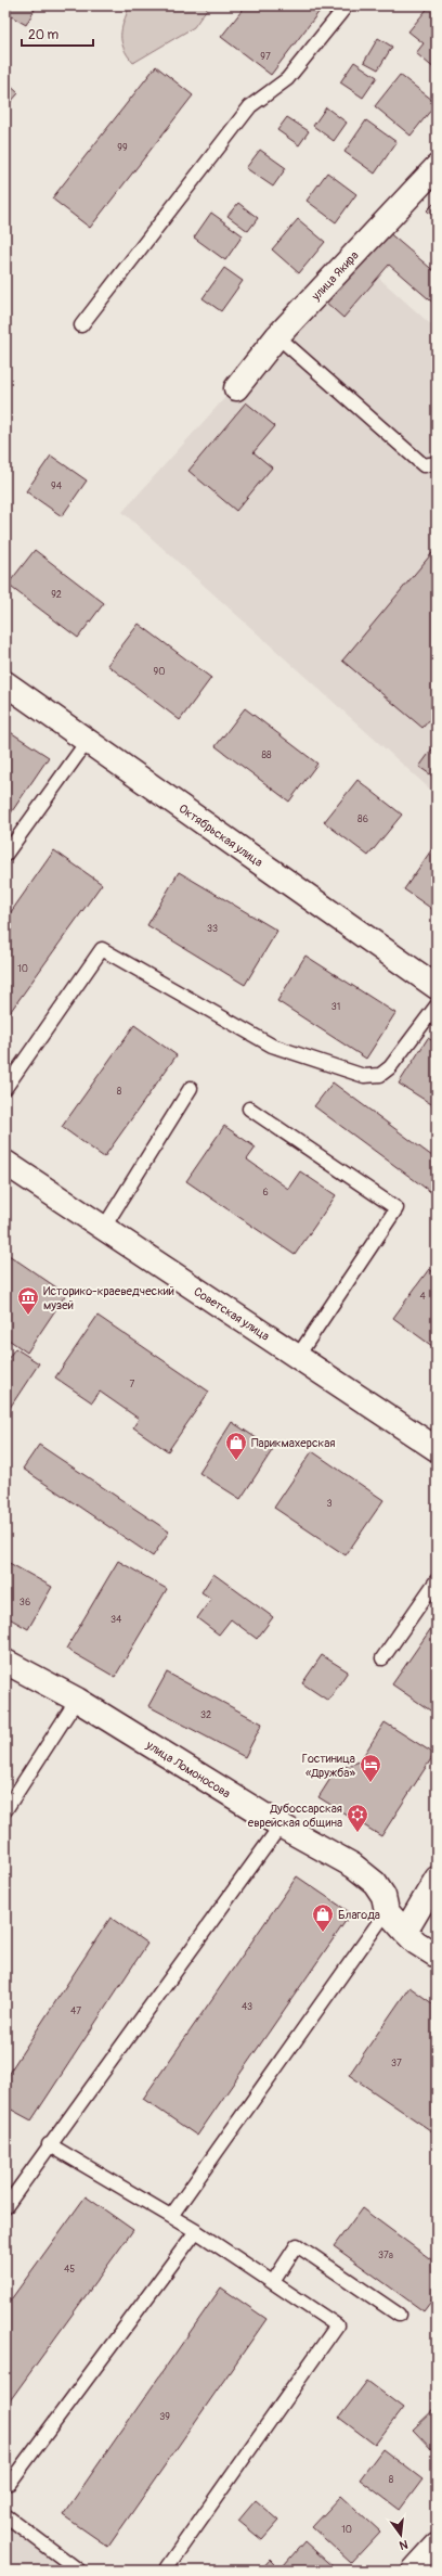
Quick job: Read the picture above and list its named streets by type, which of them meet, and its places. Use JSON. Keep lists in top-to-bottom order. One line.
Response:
{"streets":{"street":["улица Якира","Октябрьская улица","Советская улица","улица Ломоносова"]},"places":{"museum":["Историко-краеведческий музей"],"shop":["Парикмахерская","Благода"],"hotel":["Гостиница «Дружба»"],"synagogue":["Дубоссарская еврейская община"]},"house_numbers":["97","99","94","92","90","88","86","33","10","31","8","6","4","7","3","36","34","32","43","47","37","37а","45","39","8","10"],"scale_bar":"20 m","north":"bottom"}
